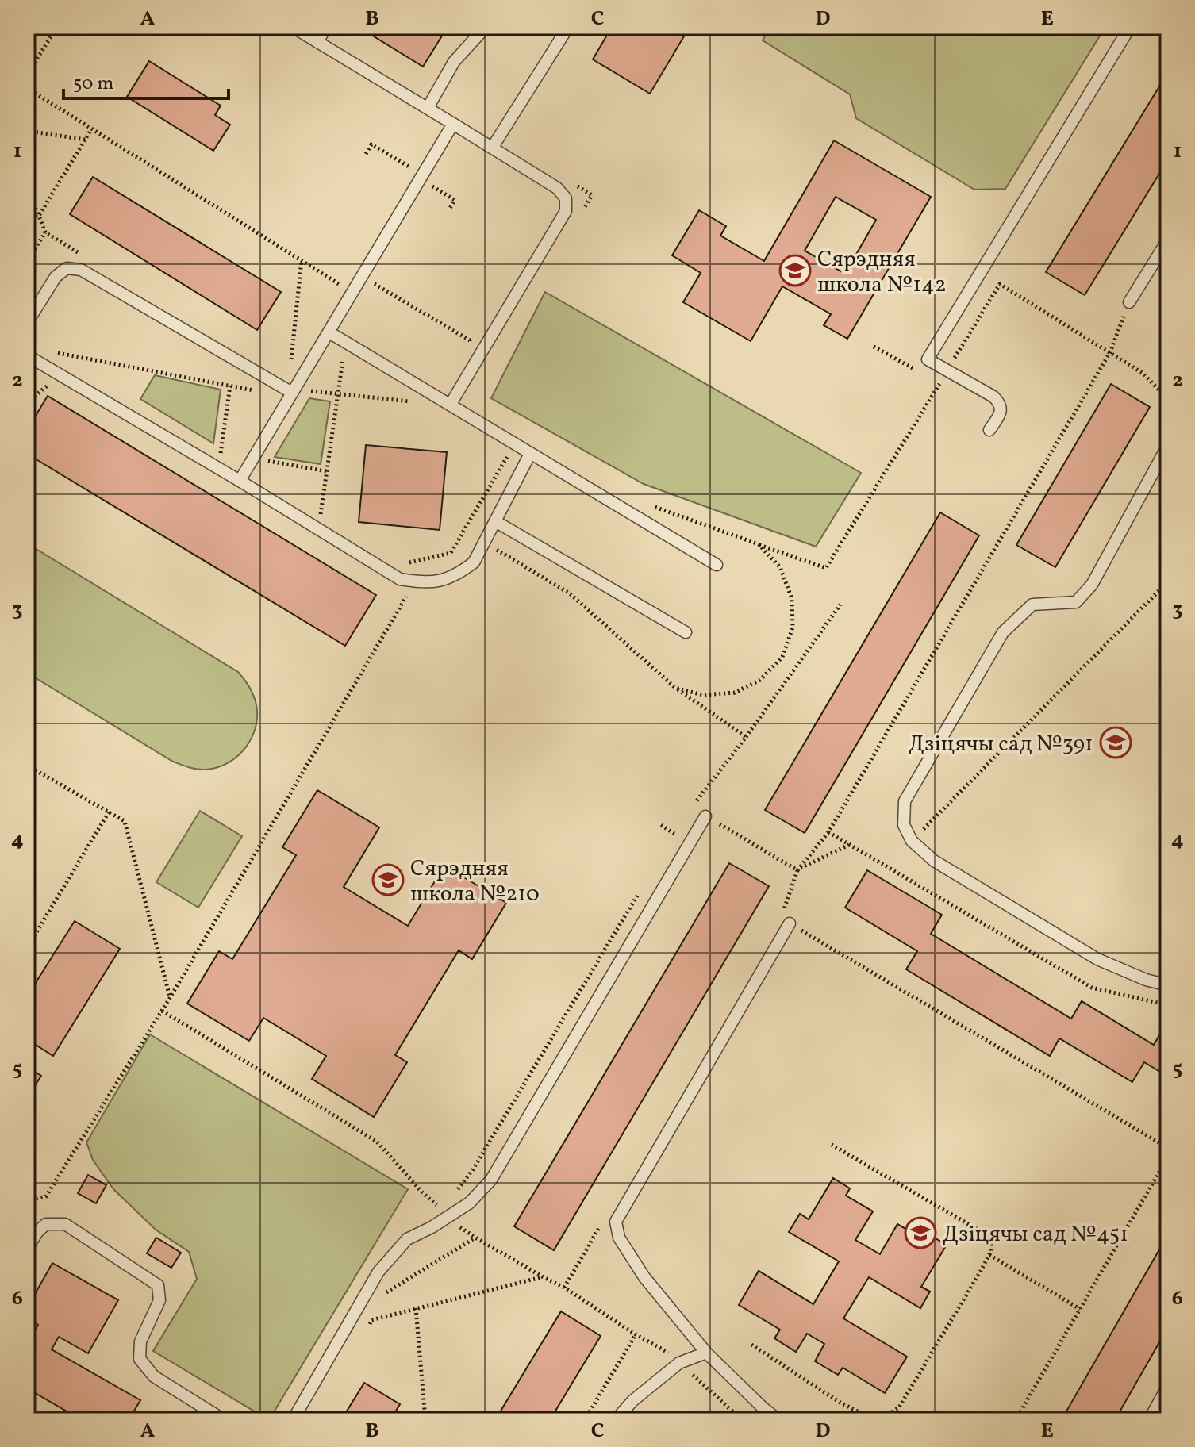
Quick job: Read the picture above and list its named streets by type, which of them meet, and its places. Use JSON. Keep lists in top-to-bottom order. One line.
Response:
{"places":{"school or university":["Сярэдняя школа №142","Дзіцячы сад №391","Сярэдняя школа №210","Дзіцячы сад №451"]},"scale_bar":"50 m","grid":{"columns":["A","B","C","D","E"],"rows":["1","2","3","4","5","6"]}}
